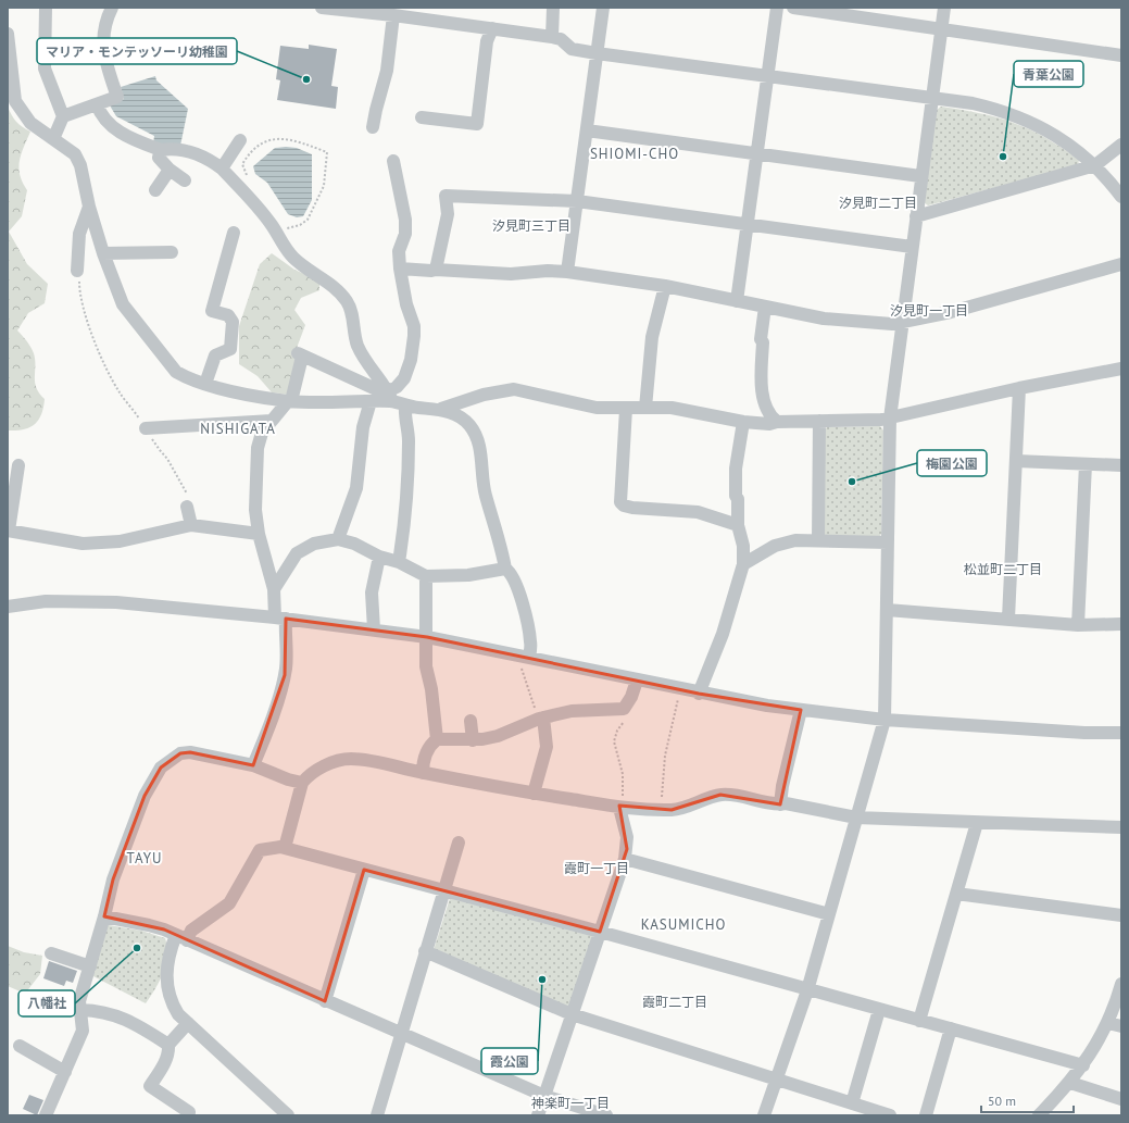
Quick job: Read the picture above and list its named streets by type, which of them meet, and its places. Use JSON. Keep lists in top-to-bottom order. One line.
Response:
{"districts":["SHIOMI-CHO","汐見町二丁目","汐見町三丁目","汐見町一丁目","NISHIGATA","松並町二丁目","TAYU","霞町一丁目","KASUMICHO","霞町二丁目","神楽町一丁目"],"places":["マリア・モンテッソーリ幼稚園","青葉公園","梅園公園","八幡社","霞公園"],"scale_bar":"50 m"}
